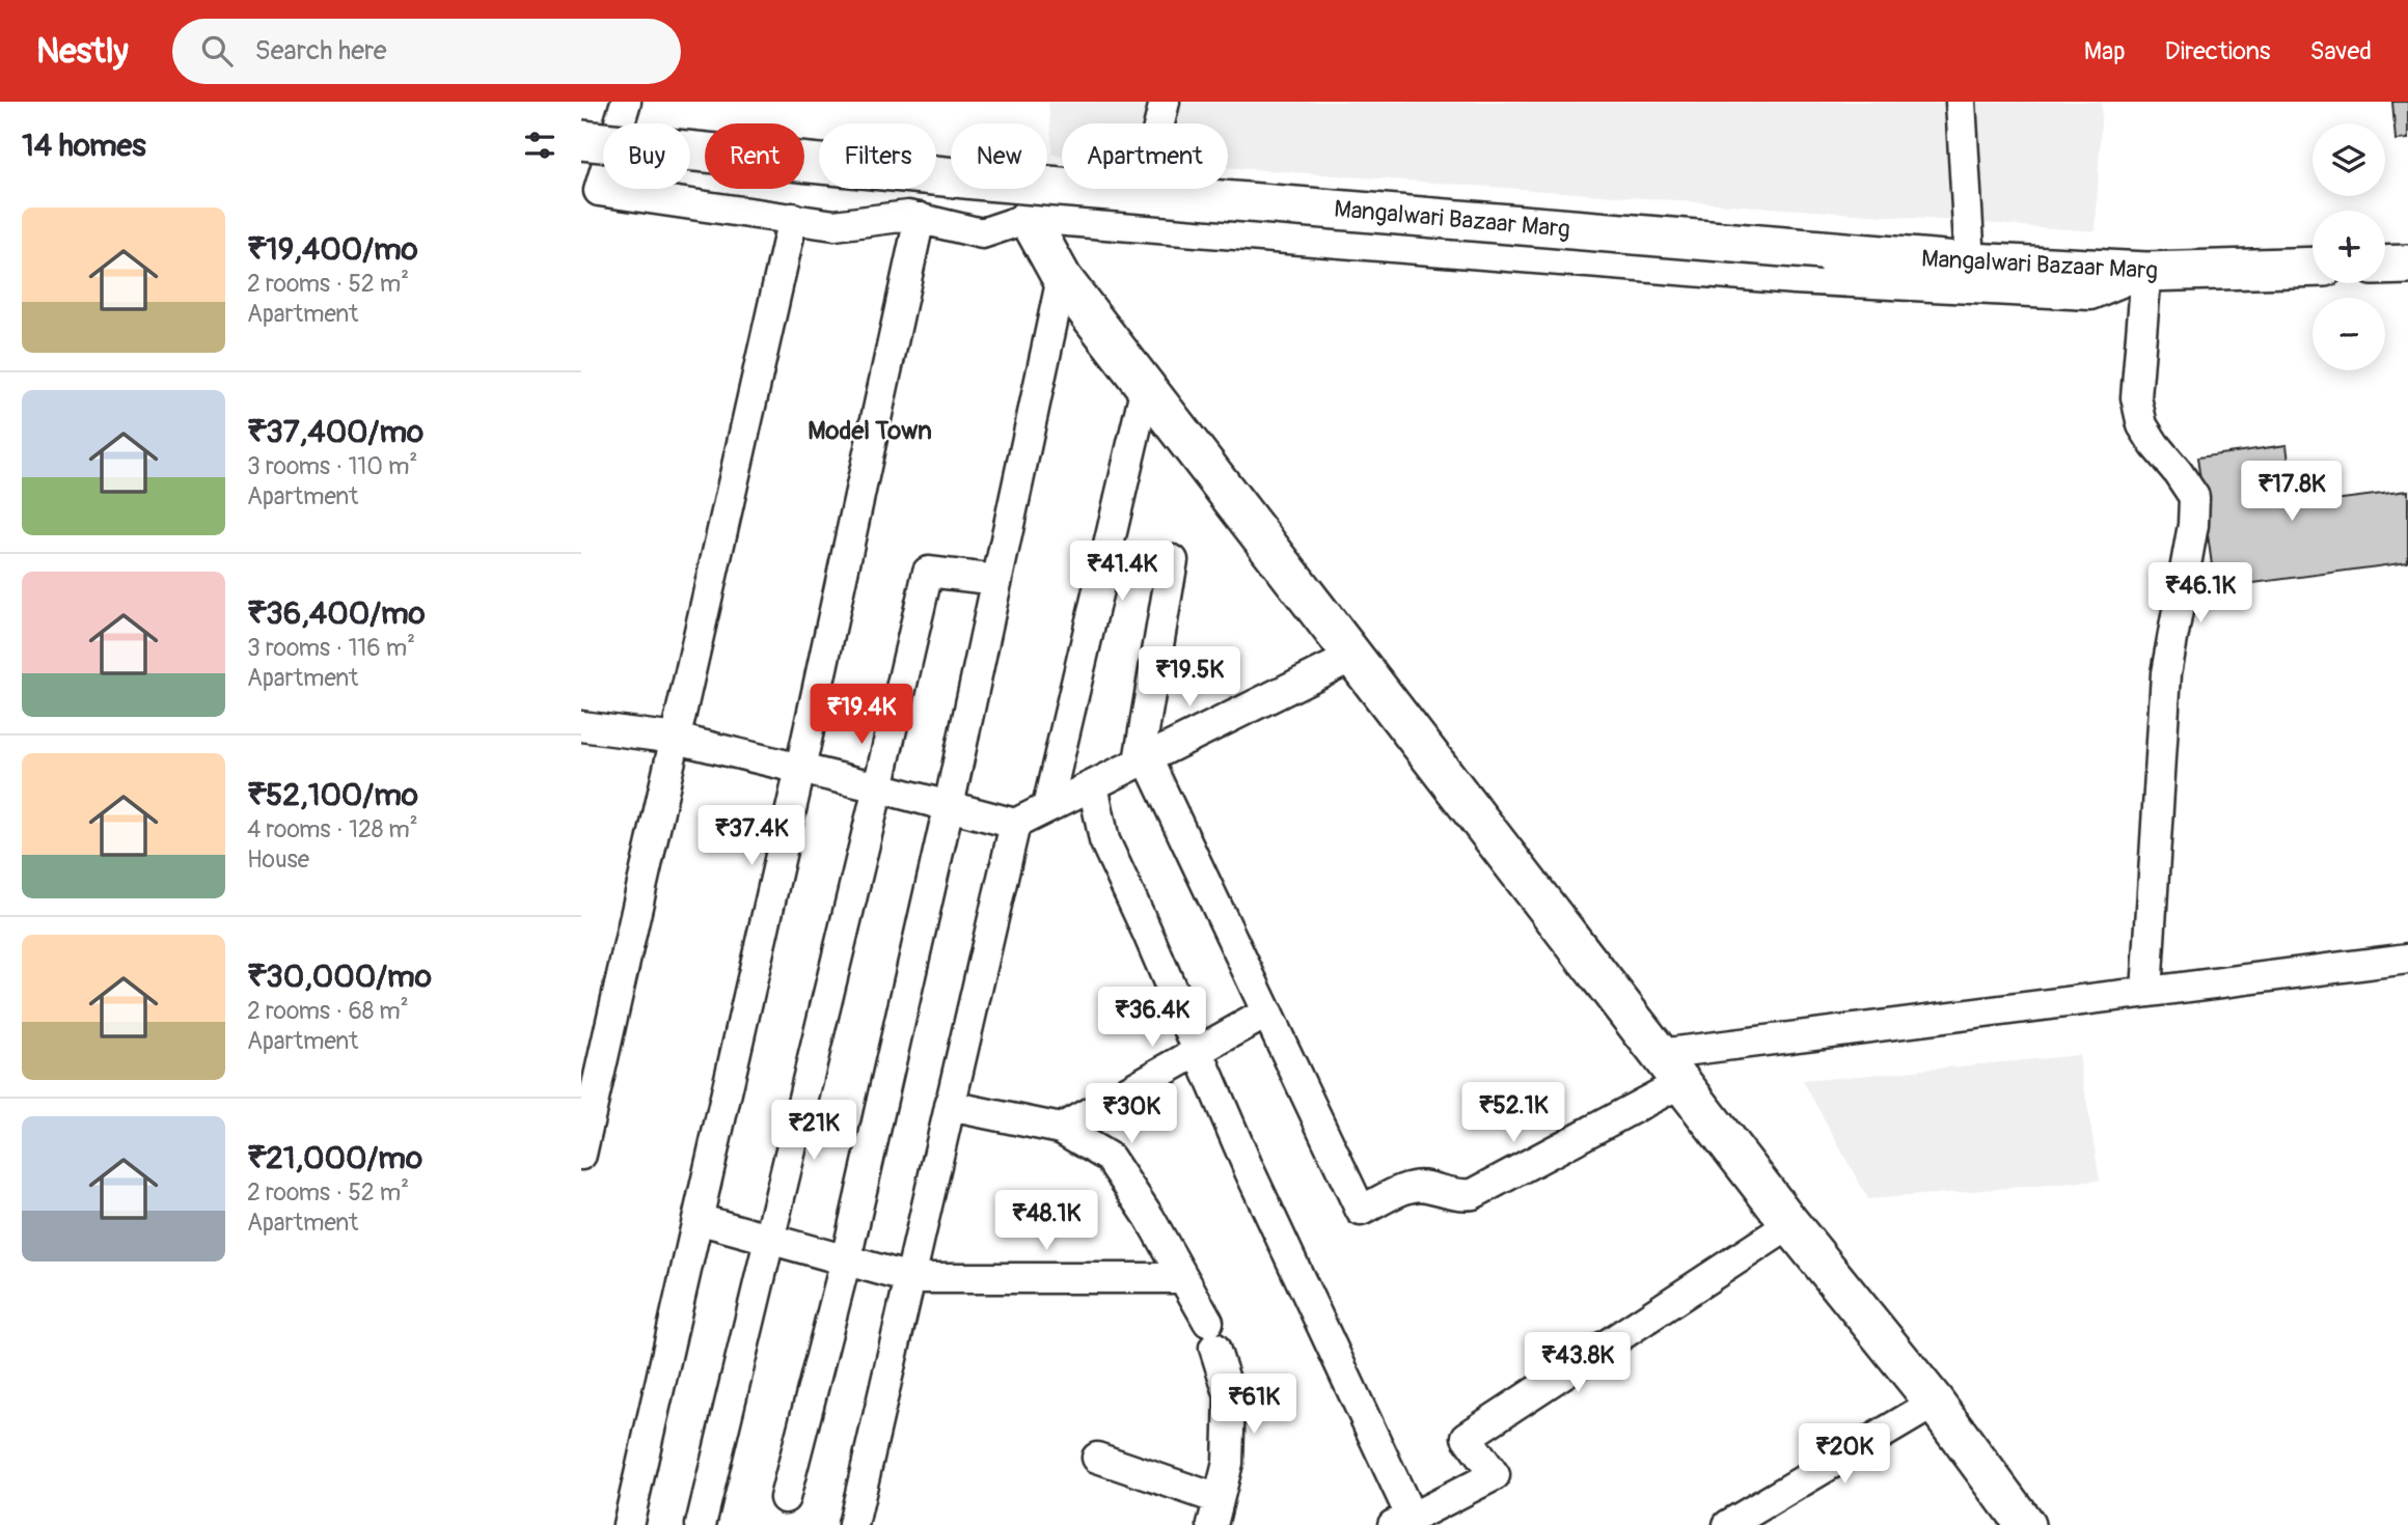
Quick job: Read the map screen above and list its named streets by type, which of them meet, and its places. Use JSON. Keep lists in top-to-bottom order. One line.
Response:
{"streets":{"street":["Mangalwari Bazaar Marg"]},"districts":["Model Town"],"page":{"header":"Nestly","search":"Search here","nav":["Map","Directions","Saved"],"heading":"14 homes","map_buttons":["+","−"],"chip":["Buy","Rent","Filters","New","Apartment"],"list":[{"name":"₹19,400/mo","note":"2 rooms · 52 m² · Apartment"},{"name":"₹37,400/mo","note":"3 rooms · 110 m² · Apartment"},{"name":"₹36,400/mo","note":"3 rooms · 116 m² · Apartment"},{"name":"₹52,100/mo","note":"4 rooms · 128 m² · House"},{"name":"₹30,000/mo","note":"2 rooms · 68 m² · Apartment"},{"name":"₹21,000/mo","note":"2 rooms · 52 m² · Apartment"}],"price":["₹17.8K","₹41.4K","₹46.1K","₹19.5K","₹19.4K","₹37.4K","₹36.4K","₹52.1K","₹30K","₹21K","₹48.1K","₹43.8K","₹61K","₹20K"]}}
